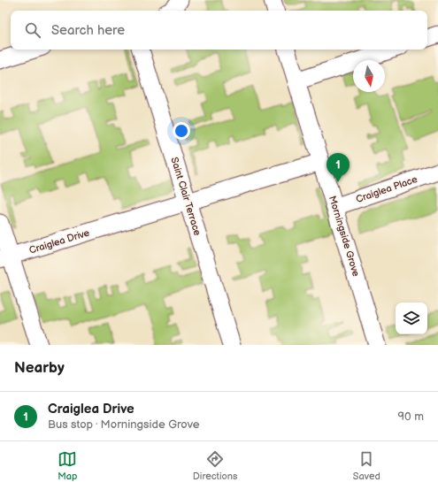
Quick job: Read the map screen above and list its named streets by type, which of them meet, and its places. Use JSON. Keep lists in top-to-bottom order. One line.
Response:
{"streets":{"street":["Craiglea Place","Saint Clair Terrace","Morningside Grove","Craiglea Drive"]},"crossings":[["Craiglea Place","Morningside Grove"],["Saint Clair Terrace","Craiglea Drive"],["Morningside Grove","Craiglea Drive"]],"north":"bottom","page":{"search":"Search here","pins":"1","heading":"Nearby","list":[{"mark":"1","name":"Craiglea Drive","note":"Bus stop · Morningside Grove","value":"90 m"}],"nav":["Map","Directions","Saved"]}}
